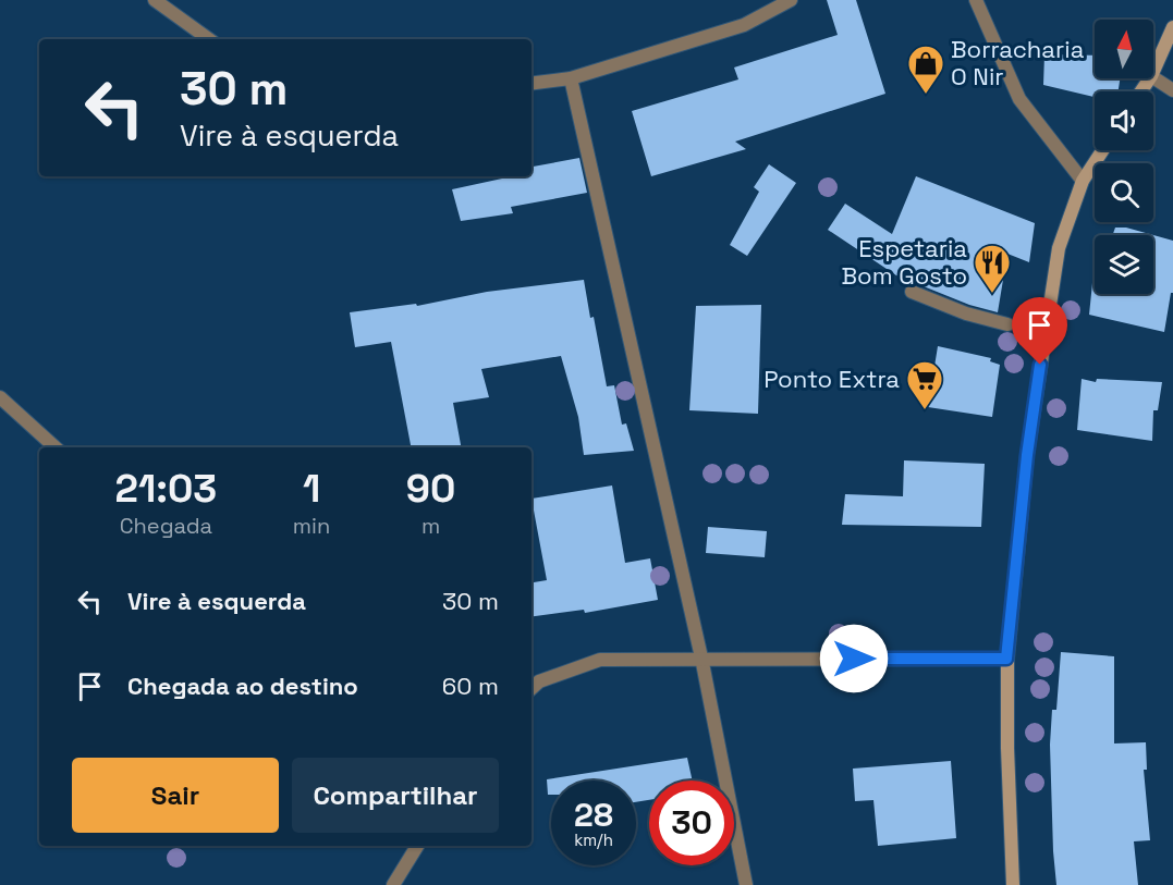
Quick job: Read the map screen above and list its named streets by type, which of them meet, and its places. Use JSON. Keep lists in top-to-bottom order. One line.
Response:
{"places":{"shop":["Borracharia O Nir"],"restaurant":["Espetaria Bom Gosto"],"supermarket":["Ponto Extra"]},"north":"top","page":{"turn":["30 m","Vire à esquerda"],"eta":["21:03","Chegada","1","min","90","m"],"list":[{"name":"Vire à esquerda","value":"30 m"},{"name":"Chegada ao destino","value":"60 m"}],"buttons":["Sair","Compartilhar"],"speed":"28 km/h","limit":"30"}}
